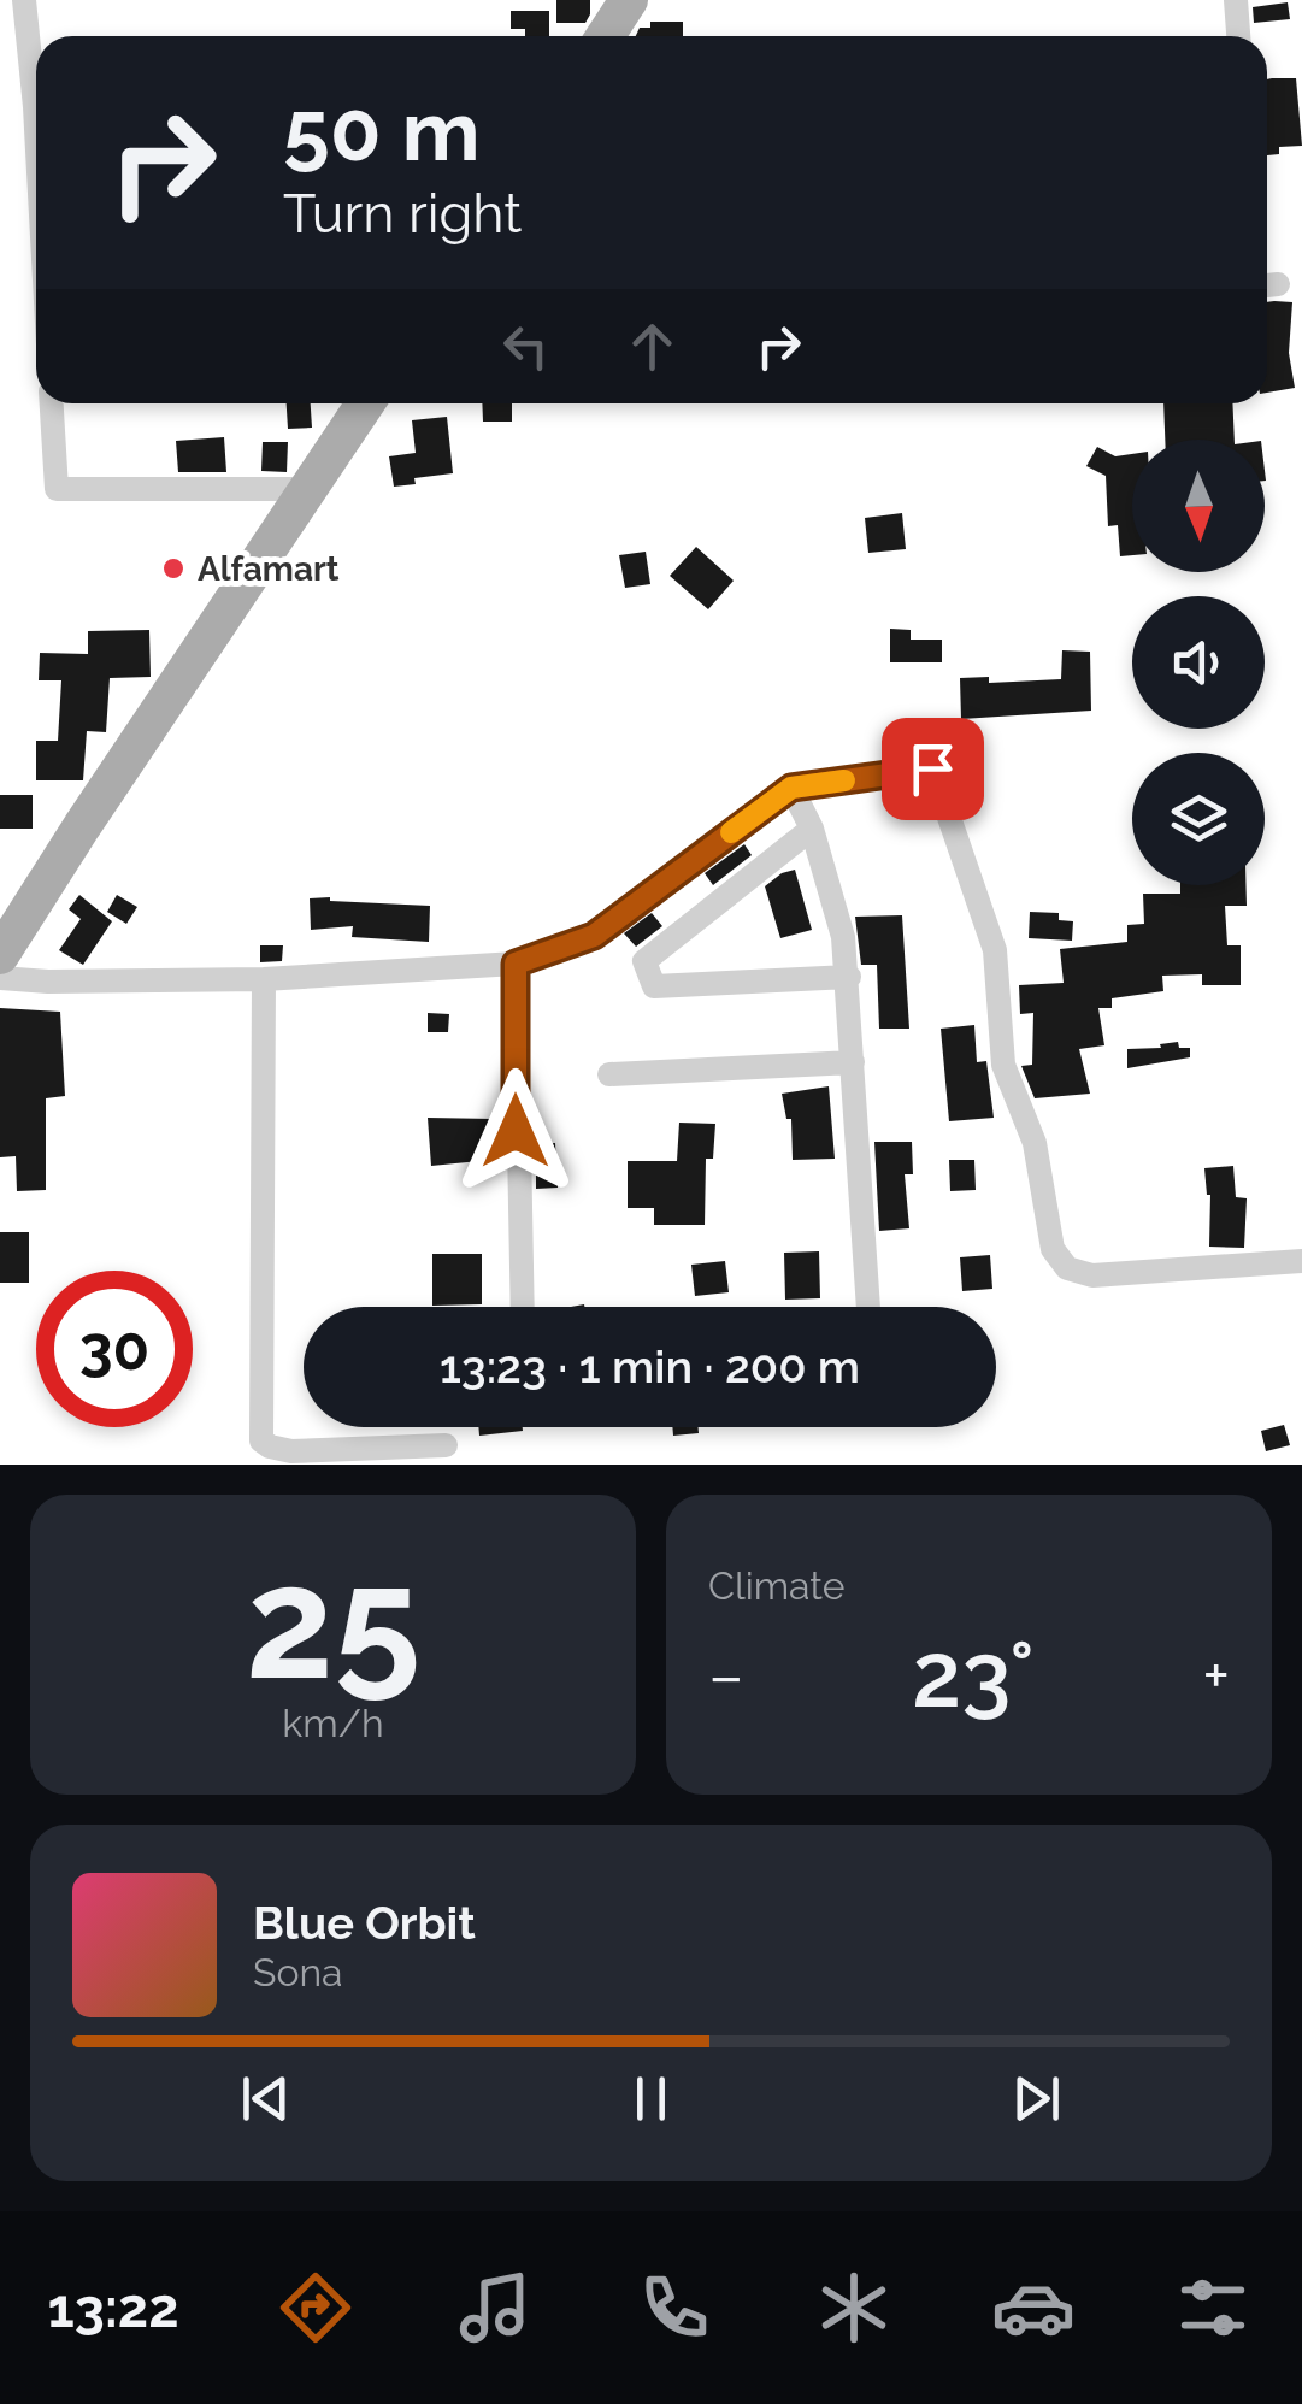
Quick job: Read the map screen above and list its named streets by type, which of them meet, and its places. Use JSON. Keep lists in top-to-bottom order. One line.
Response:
{"places":["Alfamart"],"north":"bottom","page":{"turn":["50 m","Turn right"],"limit":"30","trip":"13:23 · 1 min · 200 m","tile":[["25","km/h"],"Climate"],"heat":["−","23°","+"],"song":["Blue Orbit","Sona"],"tabs":"13:22"}}
